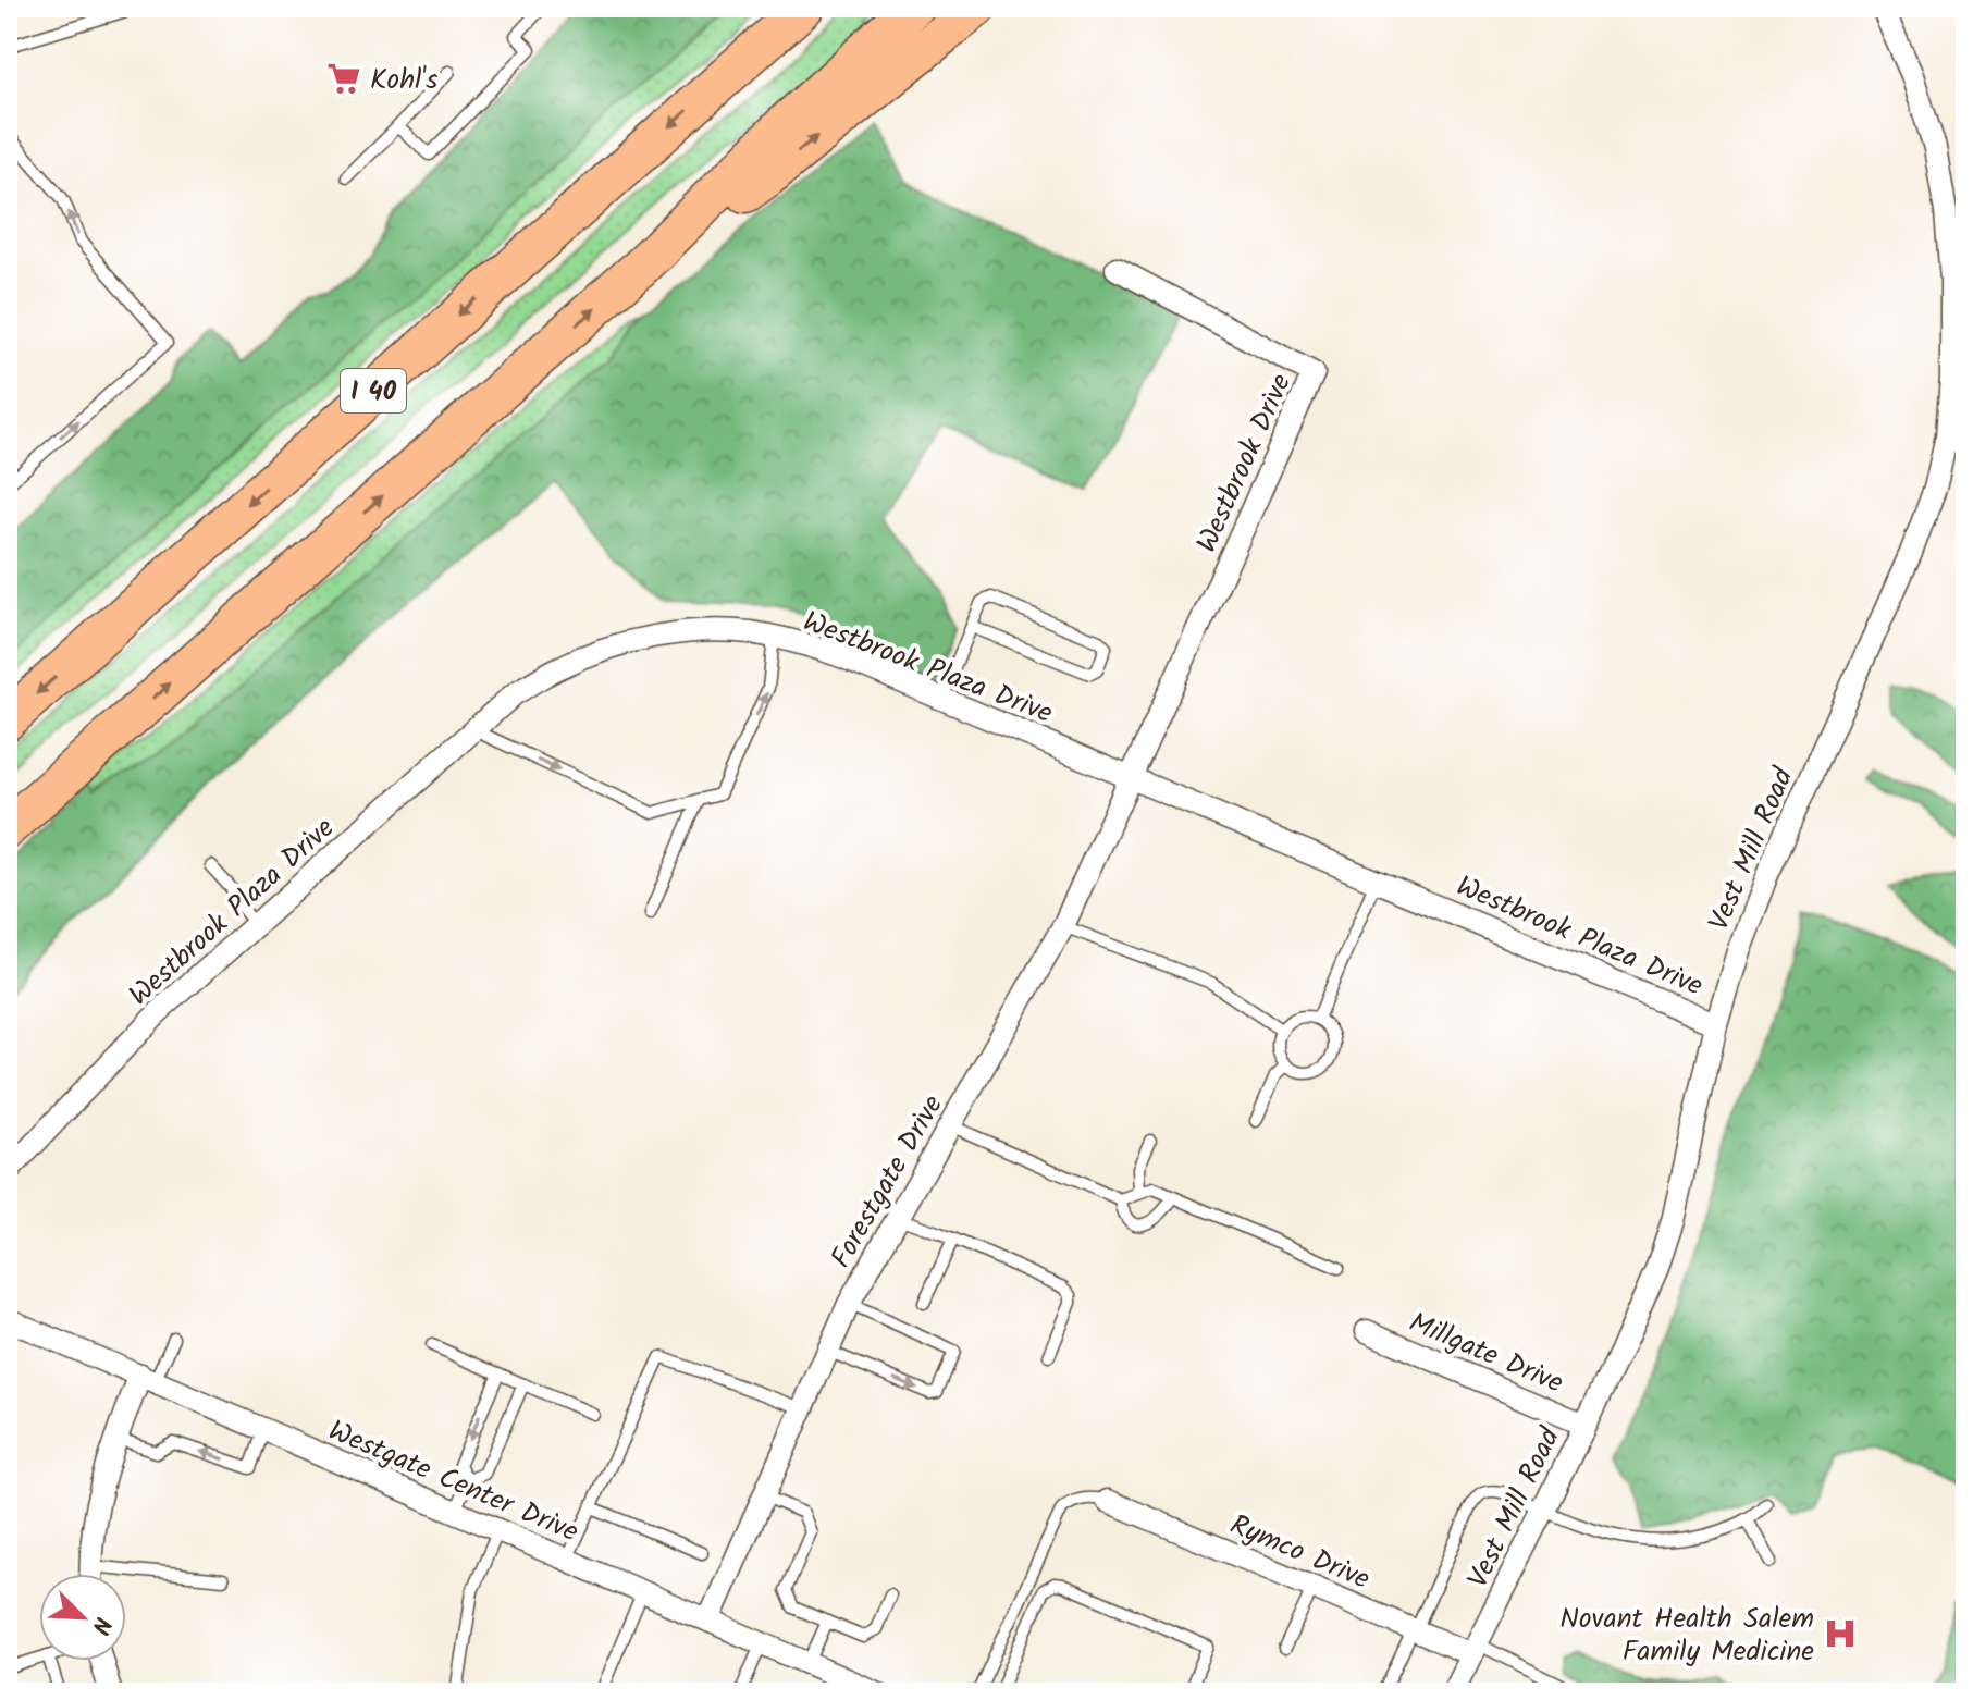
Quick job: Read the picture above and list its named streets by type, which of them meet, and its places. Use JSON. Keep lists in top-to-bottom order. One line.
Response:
{"streets":{"highway":["I 40"],"street":["Westbrook Drive","Westbrook Plaza Drive","Vest Mill Road","Forestgate Drive","Millgate Drive","Westgate Center Drive","Rymco Drive"]},"crossings":[["Westbrook Drive","Westbrook Plaza Drive"],["Westbrook Drive","Forestgate Drive"],["Westbrook Plaza Drive","Vest Mill Road"],["Westbrook Plaza Drive","Forestgate Drive"],["Vest Mill Road","Millgate Drive"],["Vest Mill Road","Rymco Drive"],["Forestgate Drive","Westgate Center Drive"]],"places":{"supermarket":["Kohl's"],"hospital":["Novant Health Salem Family Medicine"]},"north":"bottom right"}
